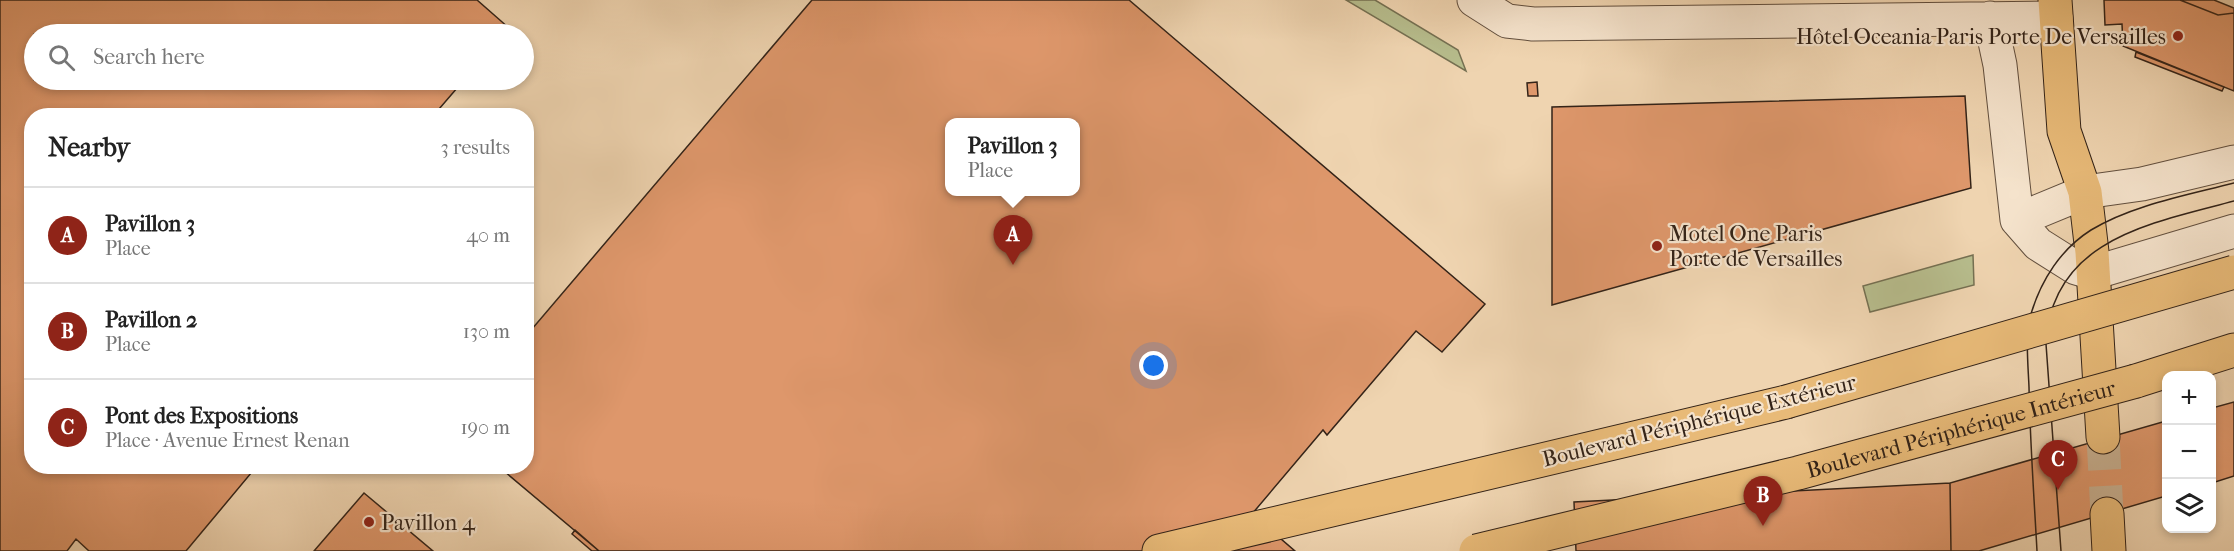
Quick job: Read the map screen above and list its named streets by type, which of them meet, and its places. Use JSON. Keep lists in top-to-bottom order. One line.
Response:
{"streets":{"main road":["Boulevard Périphérique Extérieur","Boulevard Périphérique Intérieur"]},"places":["Hôtel Oceania Paris Porte De Versailles","Motel One Paris Porte de Versailles","Pavillon 4"],"page":{"search":"Search here","heading":["Nearby","3 results"],"popup":["Pavillon 3","Place"],"list":[{"mark":"A","name":"Pavillon 3","note":"Place","value":"40 m"},{"mark":"B","name":"Pavillon 2","note":"Place","value":"130 m"},{"mark":"C","name":"Pont des Expositions","note":"Place · Avenue Ernest Renan","value":"190 m"}],"pins":["A","C","B"],"map_buttons":["+","−"]}}
